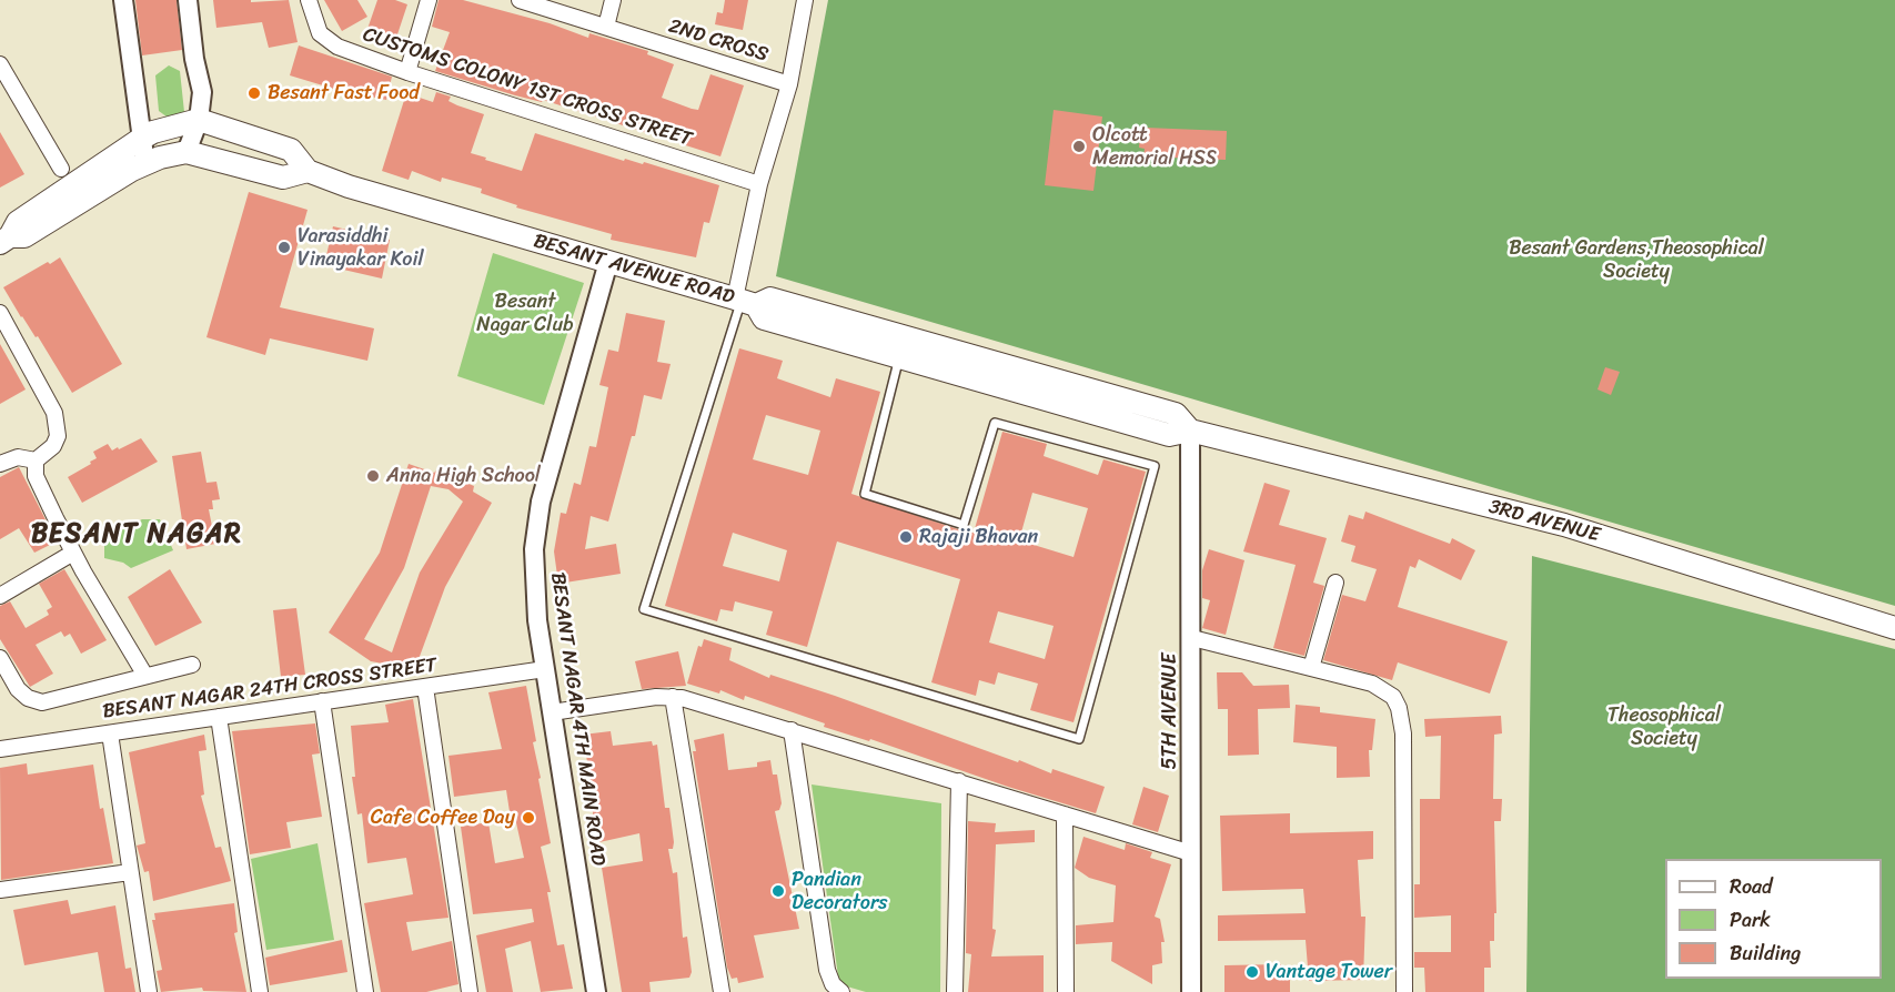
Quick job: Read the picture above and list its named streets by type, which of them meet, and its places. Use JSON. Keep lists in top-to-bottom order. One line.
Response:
{"streets":{"main road":["BESANT AVENUE ROAD","3RD AVENUE"],"street":["2ND CROSS","CUSTOMS COLONY 1ST CROSS STREET","BESANT NAGAR 24TH CROSS STREET","5TH AVENUE","BESANT NAGAR 4TH MAIN ROAD"]},"crossings":[["BESANT AVENUE ROAD","3RD AVENUE"],["BESANT AVENUE ROAD","5TH AVENUE"],["BESANT AVENUE ROAD","BESANT NAGAR 4TH MAIN ROAD"],["3RD AVENUE","5TH AVENUE"],["BESANT NAGAR 24TH CROSS STREET","BESANT NAGAR 4TH MAIN ROAD"]],"districts":["BESANT NAGAR"],"parks":["Besant Gardens,Theosophical Society","Besant Nagar Club","Theosophical Society"],"places":["Besant Fast Food","Olcott Memorial HSS","Varasiddhi Vinayakar Koil","Anna High School","Rajaji Bhavan","Cafe Coffee Day","Pandian Decorators","Vantage Tower"],"legend":["Road","Park","Building"]}
